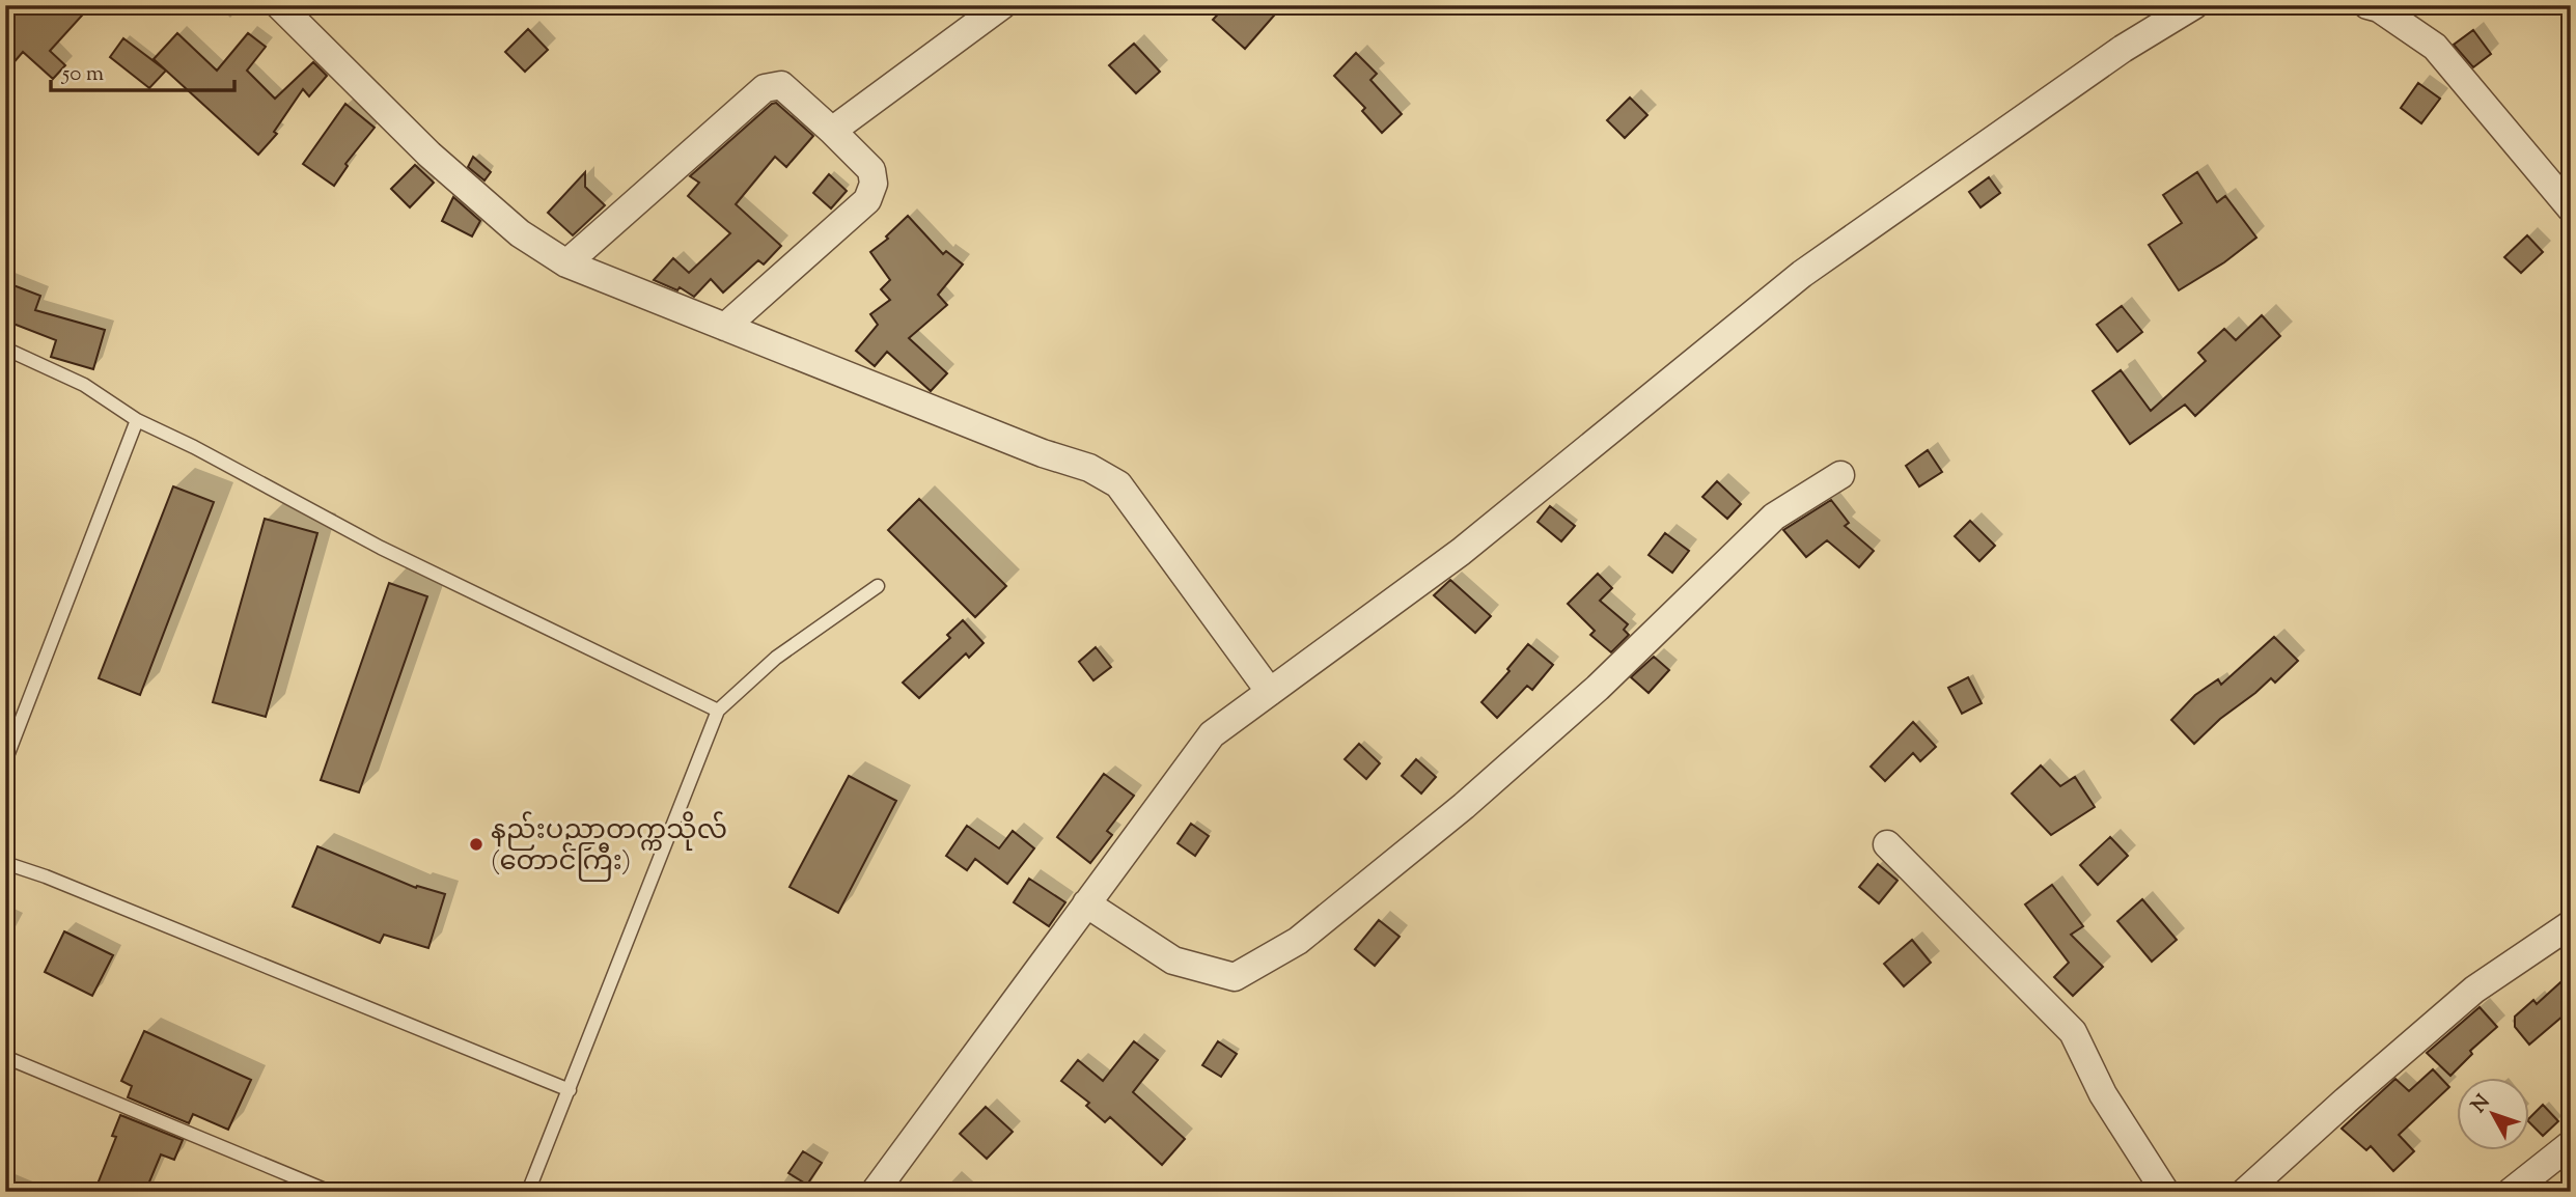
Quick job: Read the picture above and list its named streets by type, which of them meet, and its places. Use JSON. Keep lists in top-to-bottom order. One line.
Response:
{"places":["နည်းပညာတက္ကသိုလ် (တောင်ကြီး)"],"scale_bar":"50 m","north":"top left"}
